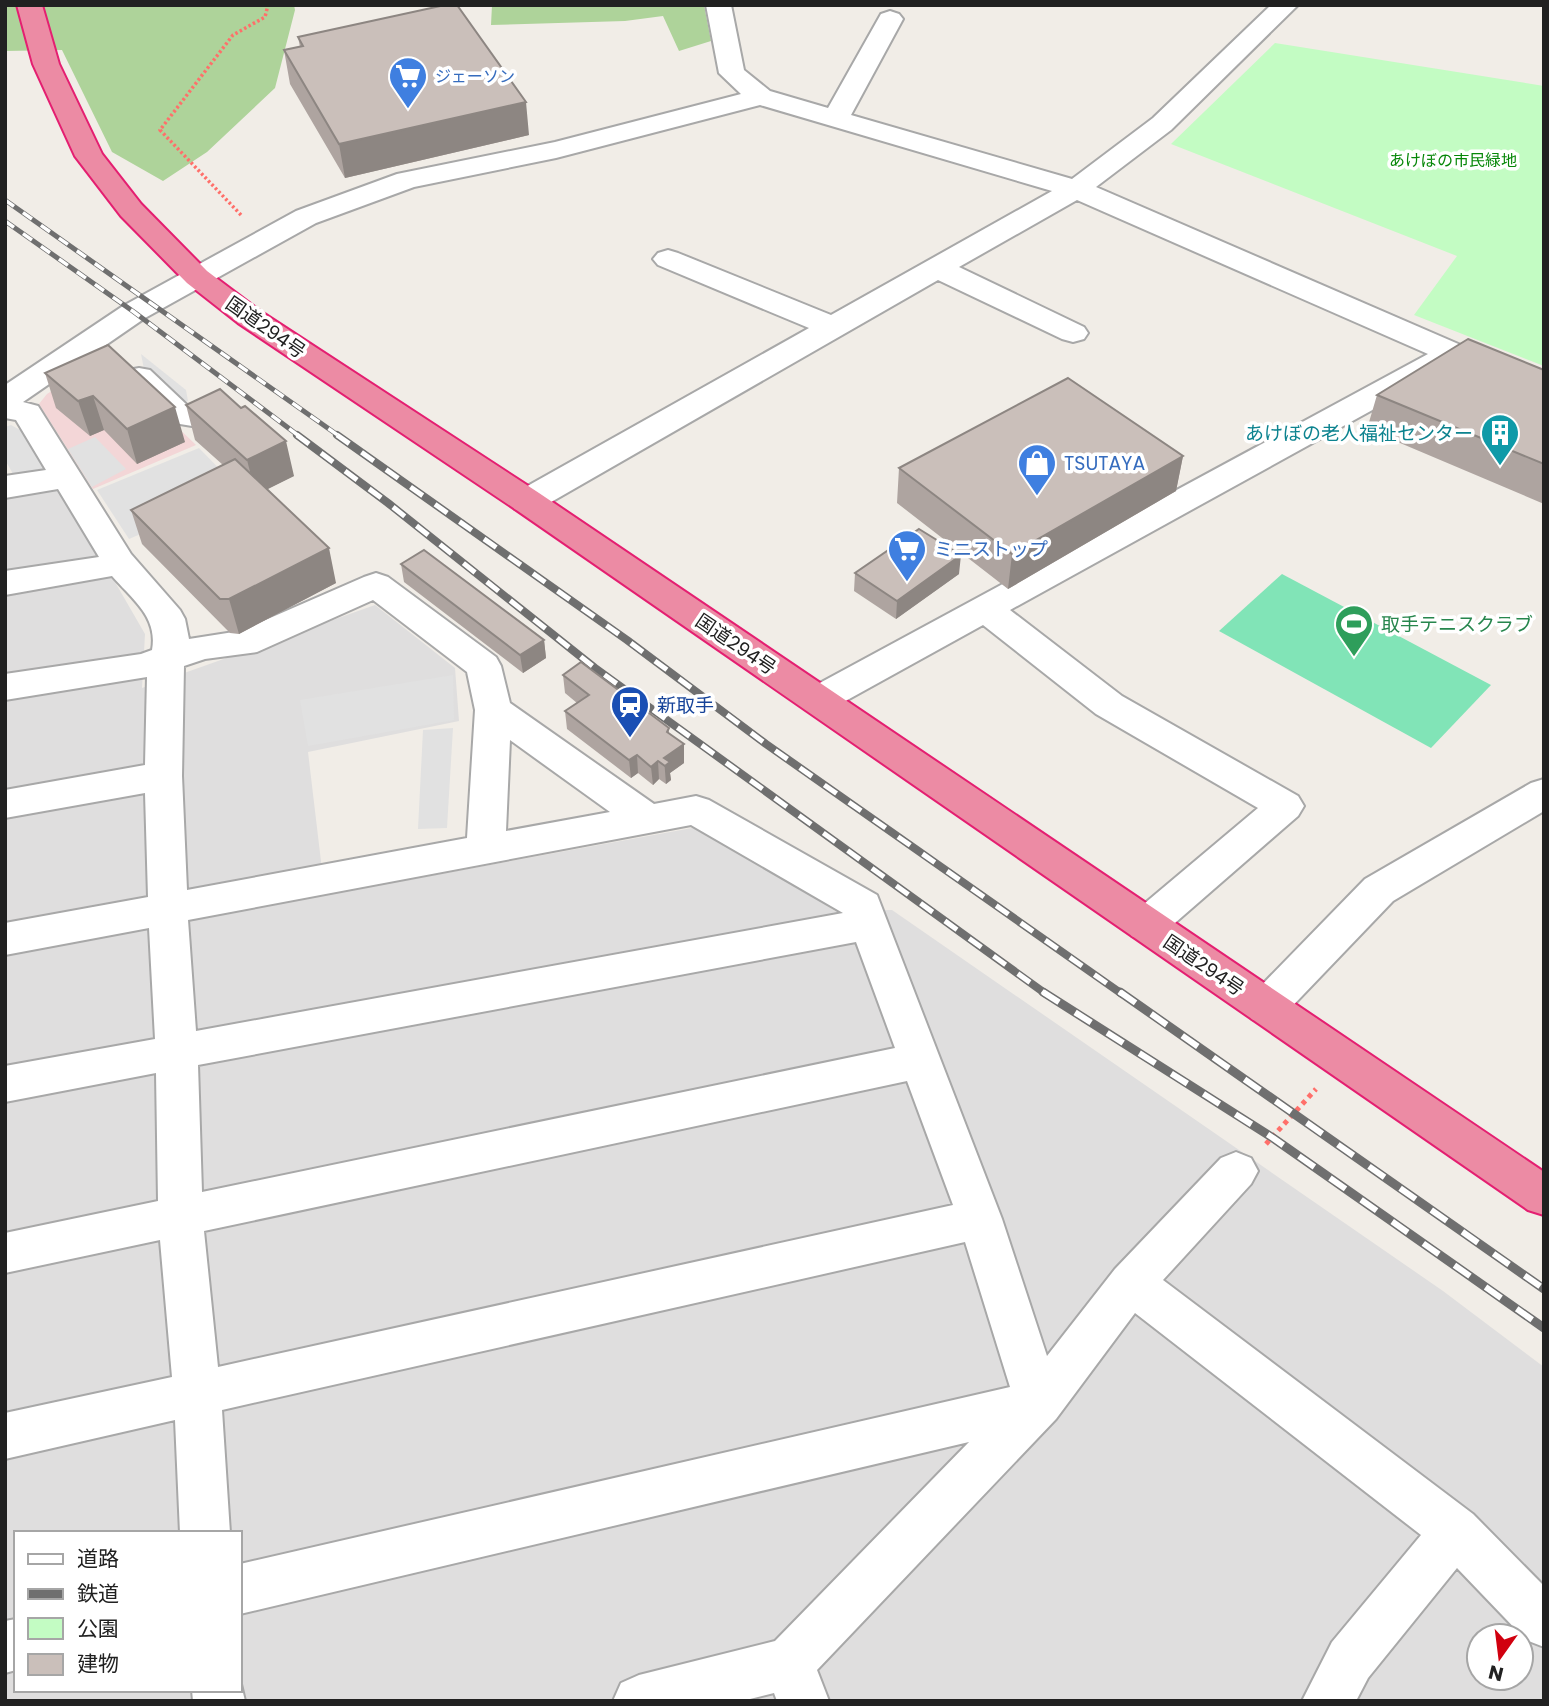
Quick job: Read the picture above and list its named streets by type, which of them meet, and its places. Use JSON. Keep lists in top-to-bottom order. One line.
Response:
{"streets":{"highway":["国道294号"]},"parks":["あけぼの市民緑地"],"places":{"supermarket":["ジェーソン","ミニストップ"],"building":["あけぼの老人福祉センター"],"shop":["TSUTAYA"],"sports":["取手テニスクラブ"],"station":["新取手"]},"legend":["道路","鉄道","公園","建物"],"north":"bottom"}
